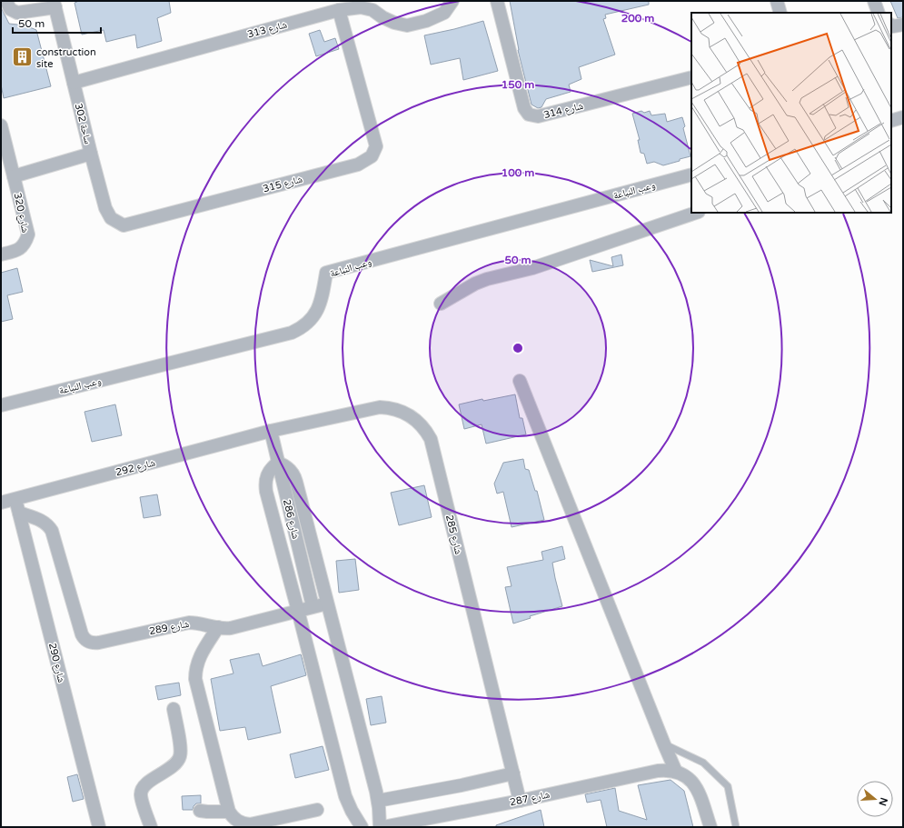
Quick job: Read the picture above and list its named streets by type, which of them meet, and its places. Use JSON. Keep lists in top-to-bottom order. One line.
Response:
{"streets":{"street":["شارع 313","شارع 314","ساحة 302","شارع 315","وعب النباعة","شارع 320","شارع 292","شارع 286","شارع 285","شارع 289","شارع 290","شارع 287"]},"crossings":[["شارع 313","ساحة 302"],["شارع 313","شارع 315"],["ساحة 302","شارع 315"],["ساحة 302","شارع 320"],["شارع 292","شارع 286"],["شارع 292","شارع 285"],["شارع 292","شارع 290"],["شارع 286","شارع 285"],["شارع 286","شارع 289"],["شارع 285","شارع 287"],["شارع 289","شارع 290"]],"places":{"building":["construction site"]},"scale_bar":"50 m","north":"right","rings":["200 m","150 m","100 m","50 m"]}
